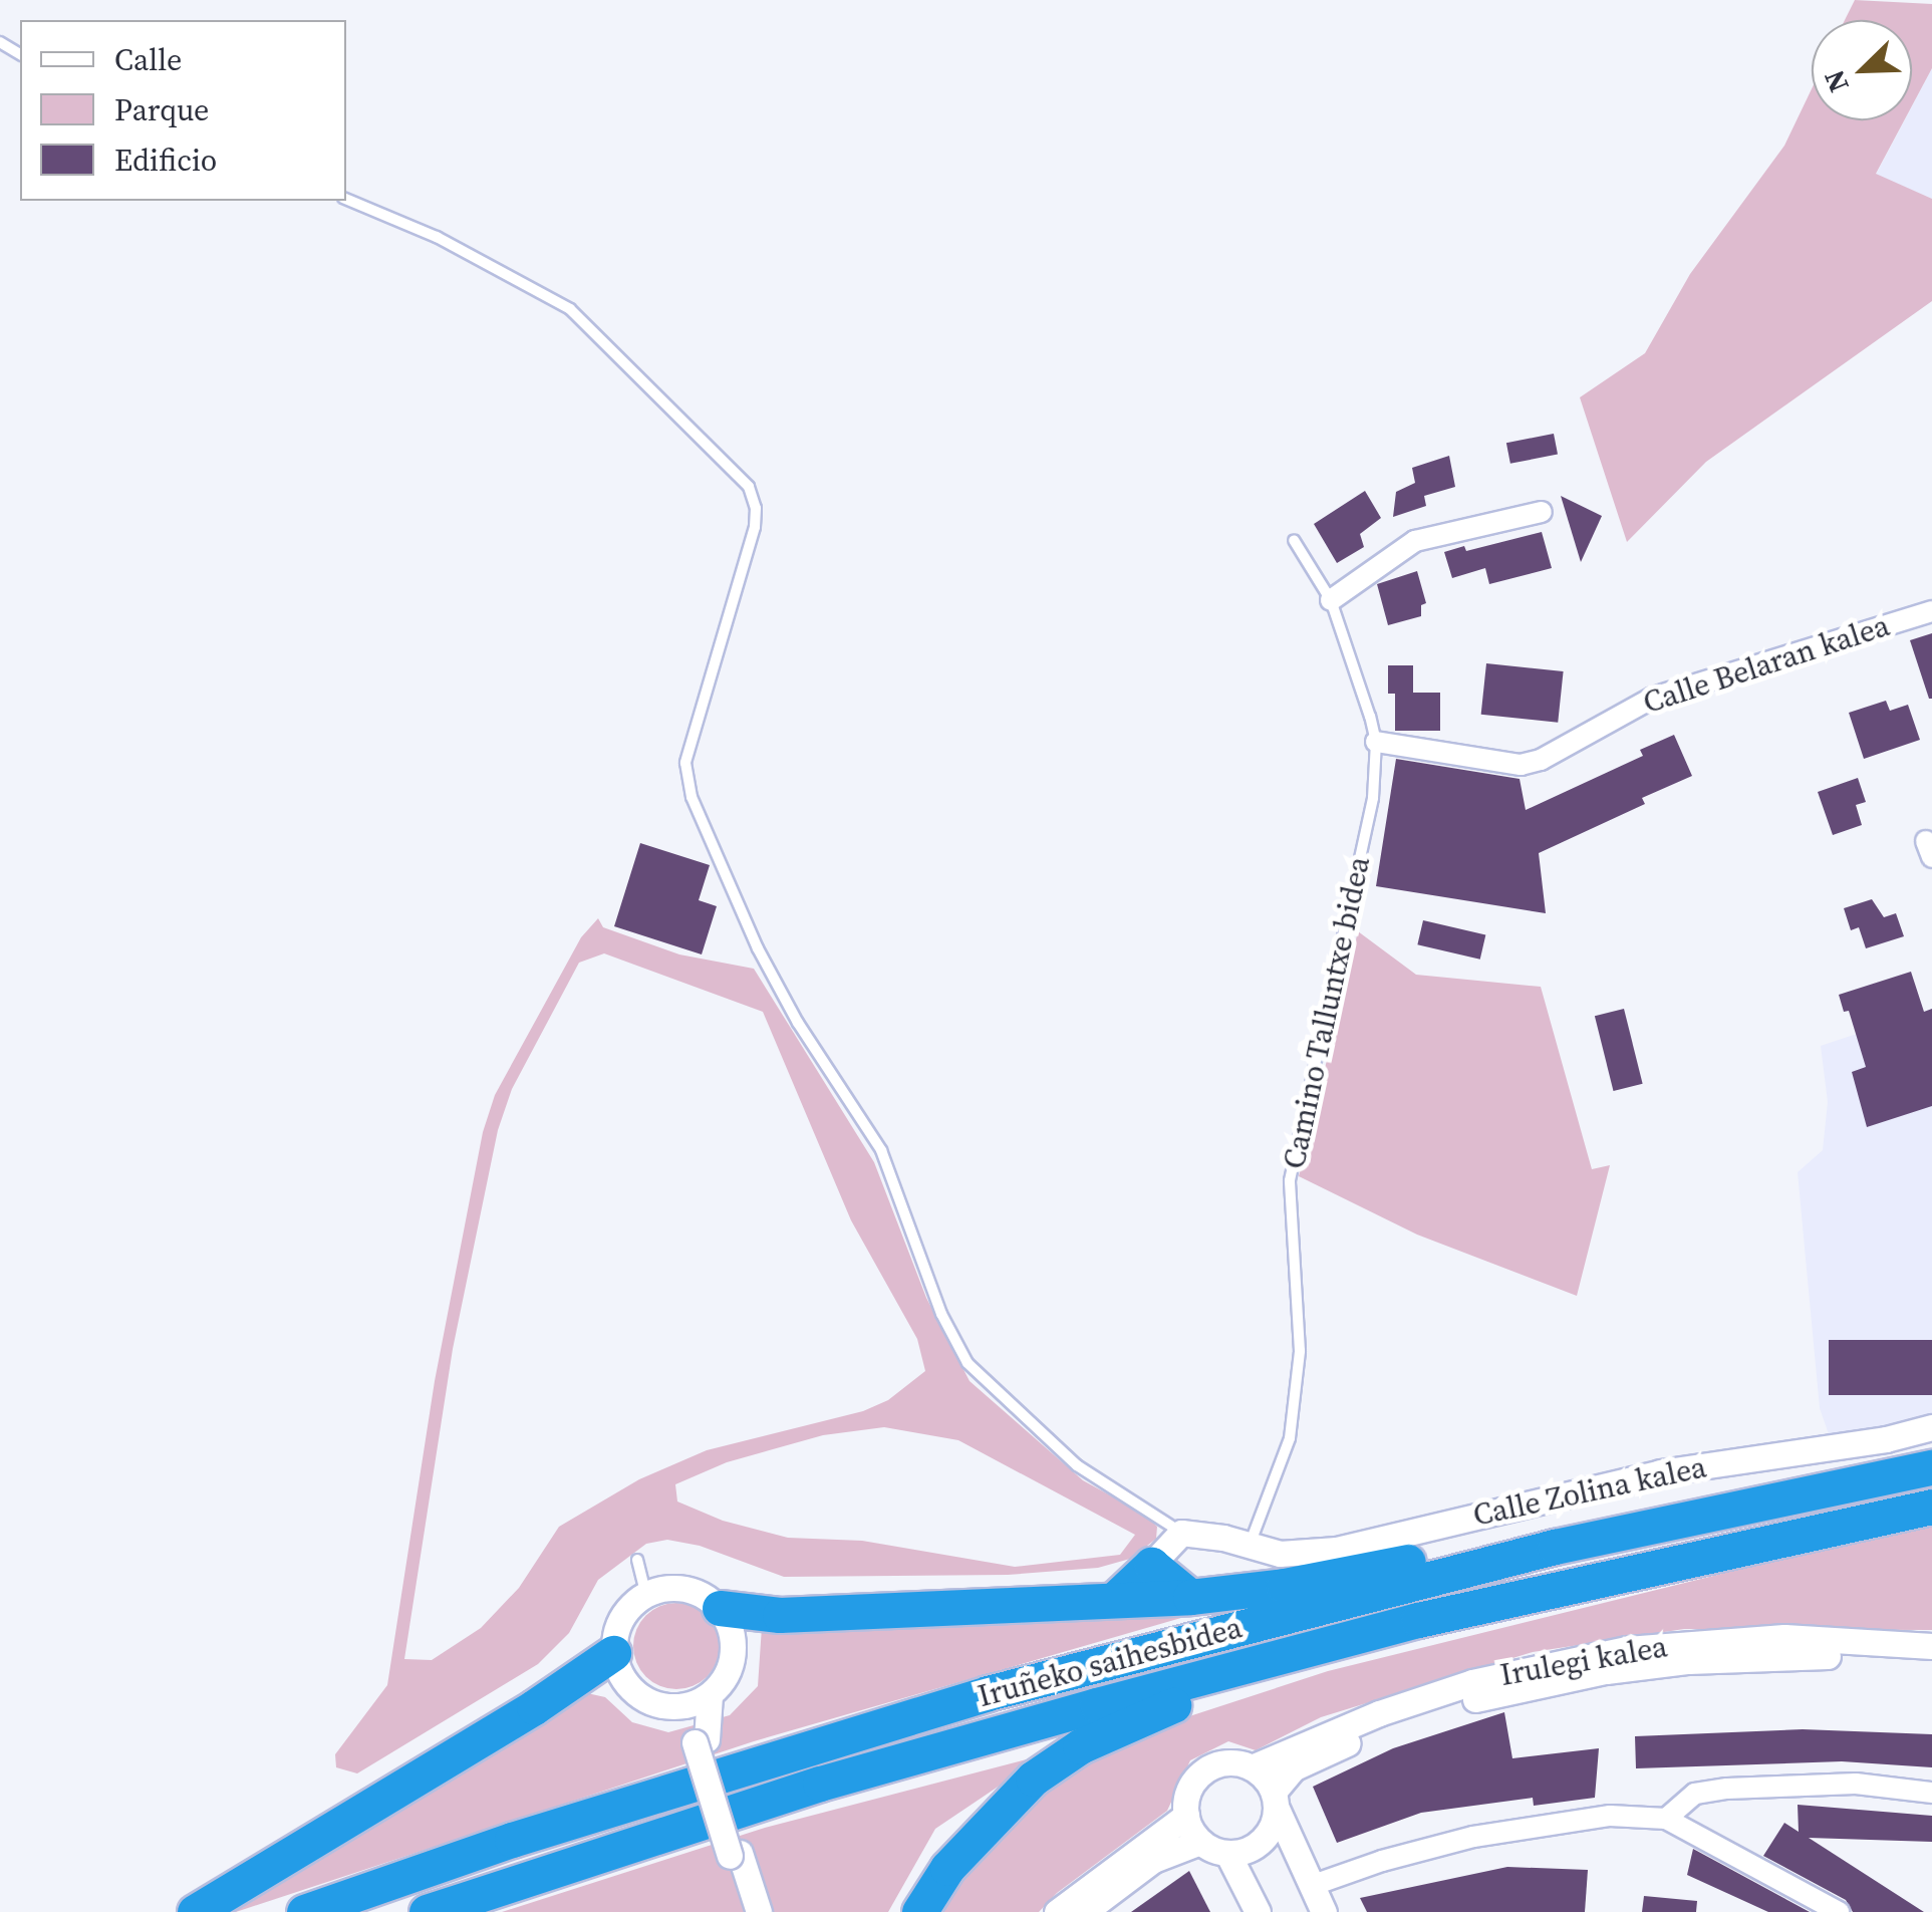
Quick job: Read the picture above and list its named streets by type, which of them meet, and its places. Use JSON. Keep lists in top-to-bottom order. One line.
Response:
{"streets":{"highway":["Iruñeko saihesbidea"],"street":["Calle Belaran kalea","Calle Zolina kalea","Irulegi kalea"],"lane":["Camino Talluntxe bidea"]},"crossings":[["Calle Belaran kalea","Camino Talluntxe bidea"],["Camino Talluntxe bidea","Calle Zolina kalea"]],"legend":["Calle","Parque","Edificio"],"north":"bottom left"}
